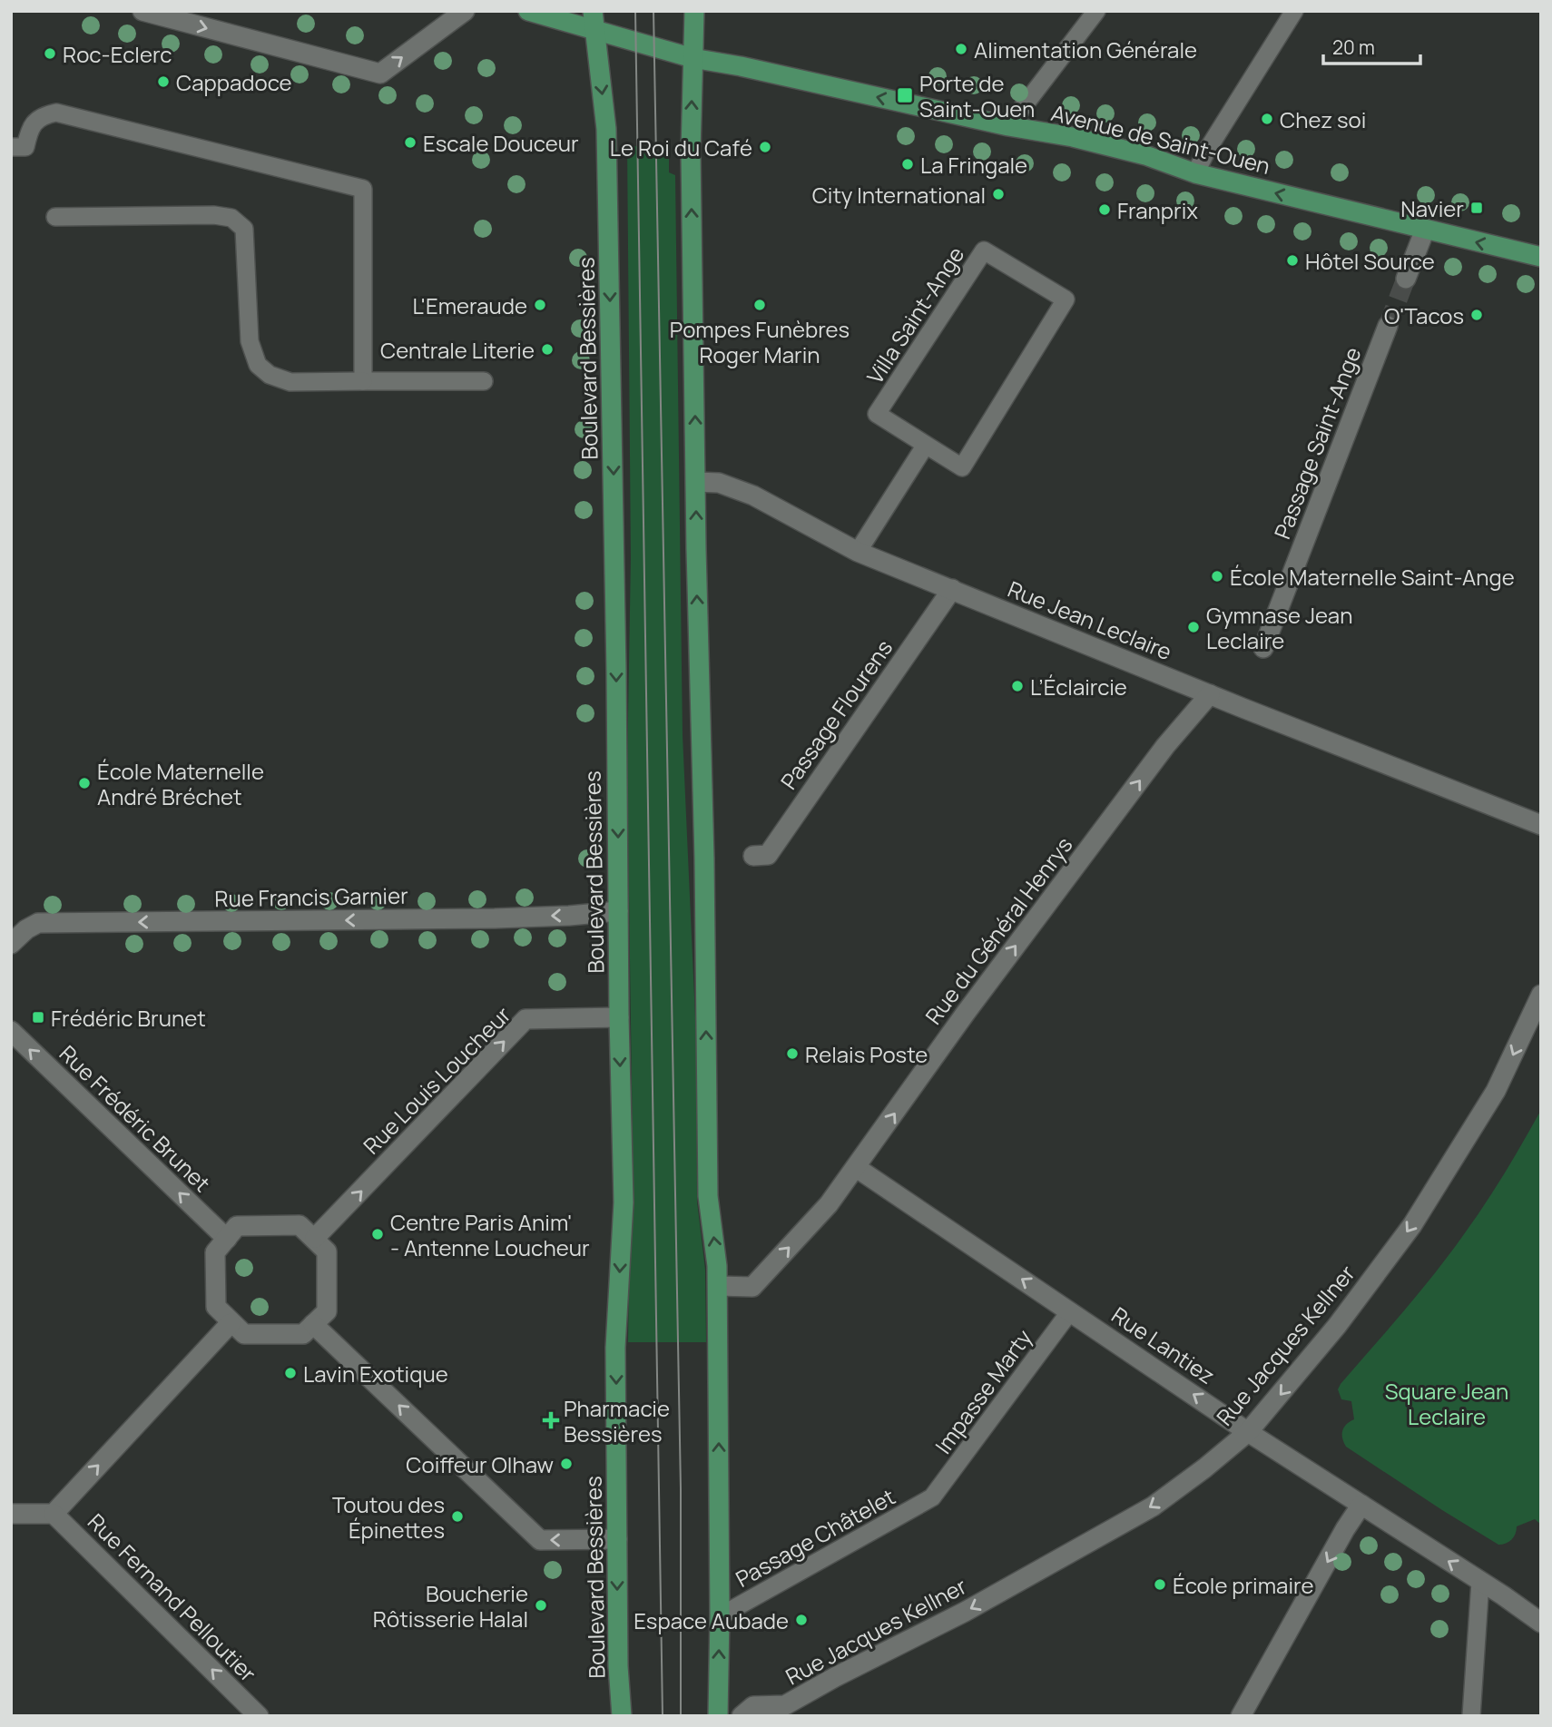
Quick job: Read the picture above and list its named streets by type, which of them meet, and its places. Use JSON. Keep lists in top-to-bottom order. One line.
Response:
{"streets":{"main road":["Avenue de Saint-Ouen","Boulevard Bessières"],"street":["Passage Saint-Ange","Rue Jean Leclaire","Passage Flourens","Rue Francis Garnier","Rue du Général Henrys","Rue Louis Loucheur","Rue Frédéric Brunet","Rue Lantiez","Rue Jacques Kellner","Rue Fernand Pelloutier"],"lane":["Villa Saint-Ange","Impasse Marty","Passage Châtelet"]},"crossings":[["Avenue de Saint-Ouen","Boulevard Bessières"],["Boulevard Bessières","Rue Francis Garnier"],["Boulevard Bessières","Rue Louis Loucheur"],["Rue Jean Leclaire","Passage Flourens"],["Rue Jean Leclaire","Rue du Général Henrys"],["Rue du Général Henrys","Rue Lantiez"],["Rue Louis Loucheur","Rue Frédéric Brunet"],["Rue Lantiez","Rue Jacques Kellner"],["Rue Lantiez","Impasse Marty"],["Impasse Marty","Passage Châtelet"]],"one_way":["Avenue de Saint-Ouen","Rue Francis Garnier","Rue du Général Henrys","Rue Louis Loucheur","Rue Frédéric Brunet","Rue Lantiez","Rue Jacques Kellner","Rue Fernand Pelloutier"],"parks":["Square Jean Leclaire"],"places":{"other":["Alimentation Générale","Roc-Eclerc","Cappadoce","Chez soi","Escale Douceur","Le Roi du Café","La Fringale","City International","Franprix","Hôtel Source","L'Emeraude","Pompes Funèbres Roger Marin","O'Tacos","Centrale Literie","École Maternelle Saint-Ange","Gymnase Jean Leclaire","L’Éclaircie","École Maternelle André Bréchet","Relais Poste","Centre Paris Anim' - Antenne Loucheur","Lavin Exotique","Coiffeur Olhaw","Toutou des Épinettes","École primaire","Boucherie Rôtisserie Halal","Espace Aubade"],"transit":["Porte de Saint-Ouen","Navier","Frédéric Brunet"],"health":["Pharmacie Bessières"]},"scale_bar":"20 m"}
